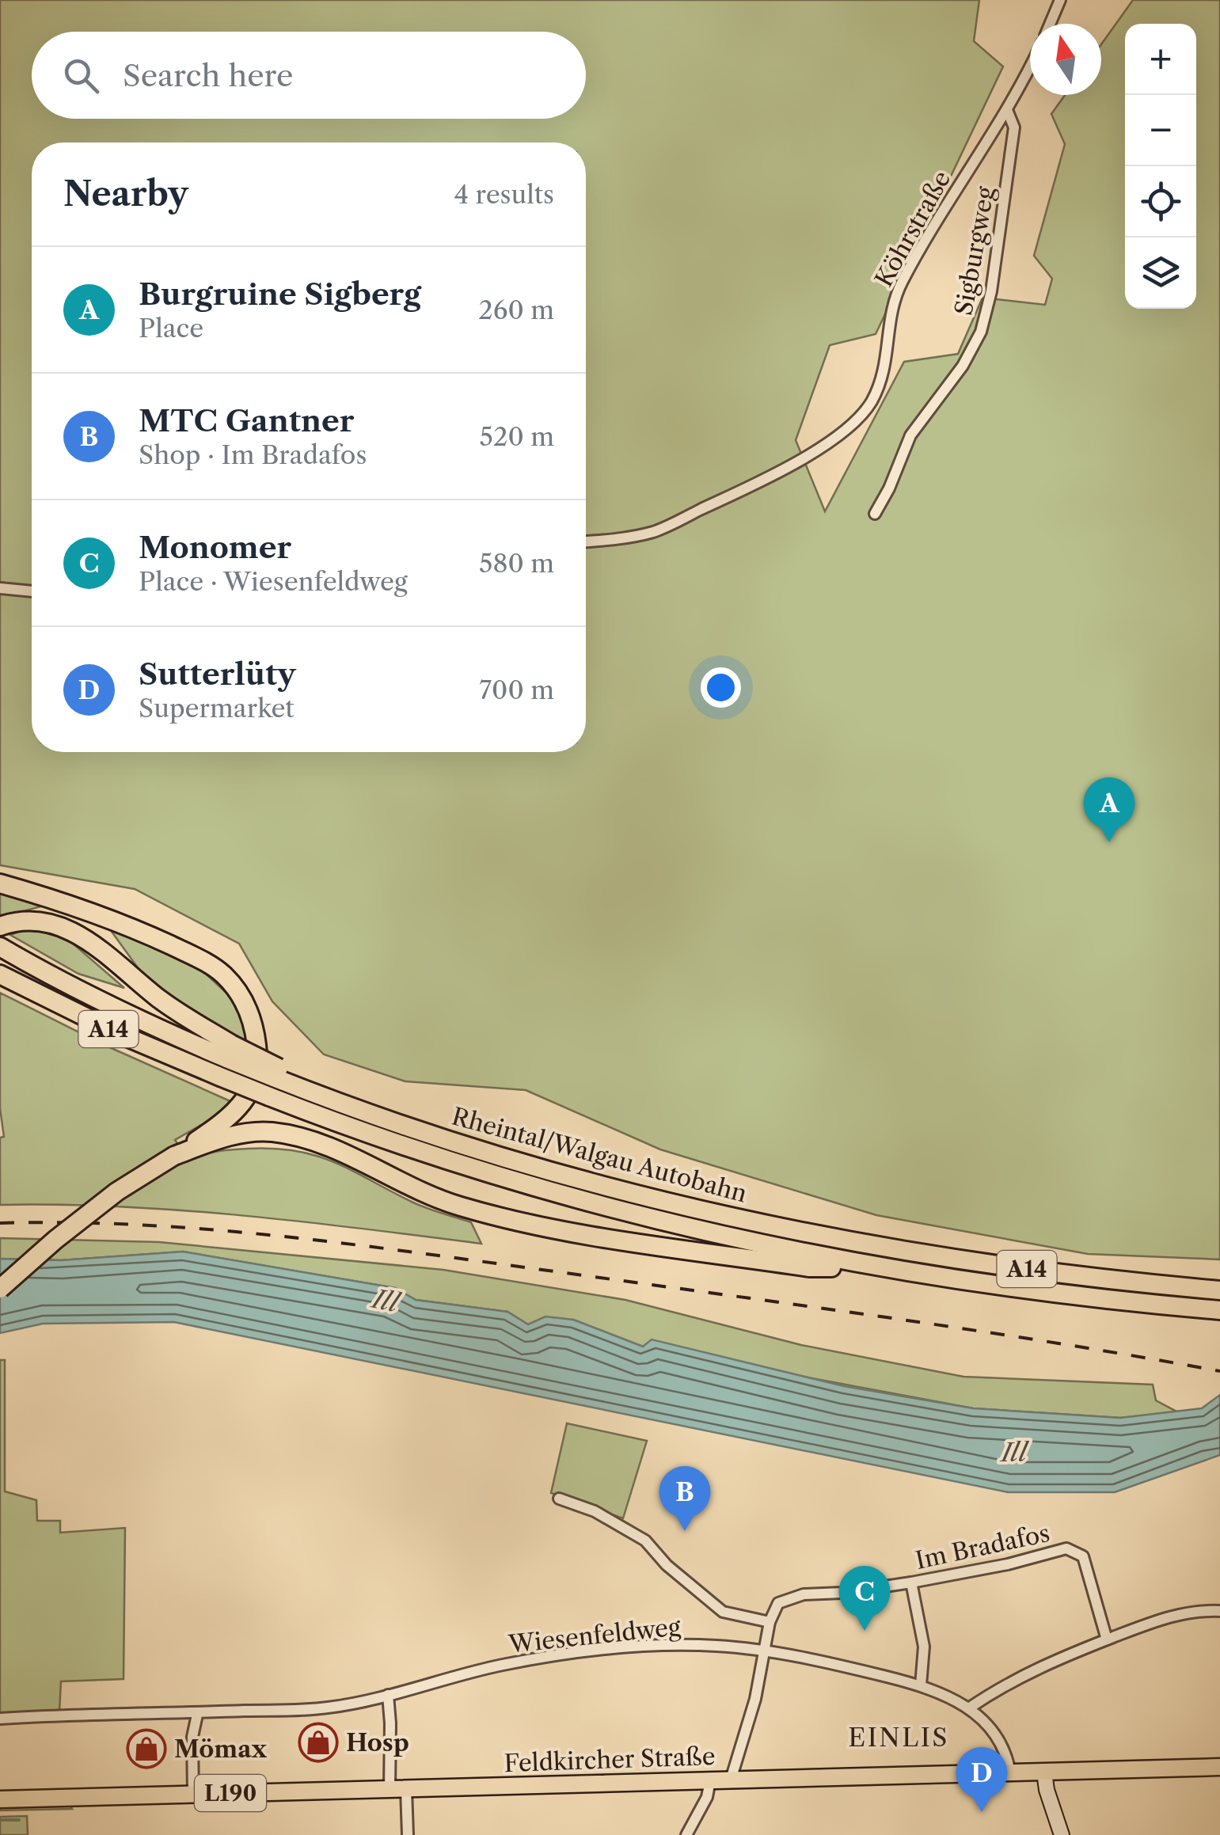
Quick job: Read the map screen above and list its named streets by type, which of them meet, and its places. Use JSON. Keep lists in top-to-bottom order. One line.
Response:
{"streets":{"highway":["A14","Rheintal/Walgau Autobahn"],"main road":["Feldkircher Straße","L190"],"street":["Köhrstraße","Sigburgweg","Im Bradafos","Wiesenfeldweg"]},"crossings":[["Köhrstraße","Sigburgweg"],["Wiesenfeldweg","Feldkircher Straße"]],"districts":["EINLIS"],"water":["Ill"],"places":{"shop":["Hosp","Mömax"]},"north":"top","page":{"map_buttons":["+","−"],"search":"Search here","heading":["Nearby","4 results"],"list":[{"mark":"A","name":"Burgruine Sigberg","note":"Place","value":"260 m"},{"mark":"B","name":"MTC Gantner","note":"Shop · Im Bradafos","value":"520 m"},{"mark":"C","name":"Monomer","note":"Place · Wiesenfeldweg","value":"580 m"},{"mark":"D","name":"Sutterlüty","note":"Supermarket","value":"700 m"}],"pins":["A","B","C","D"]}}
